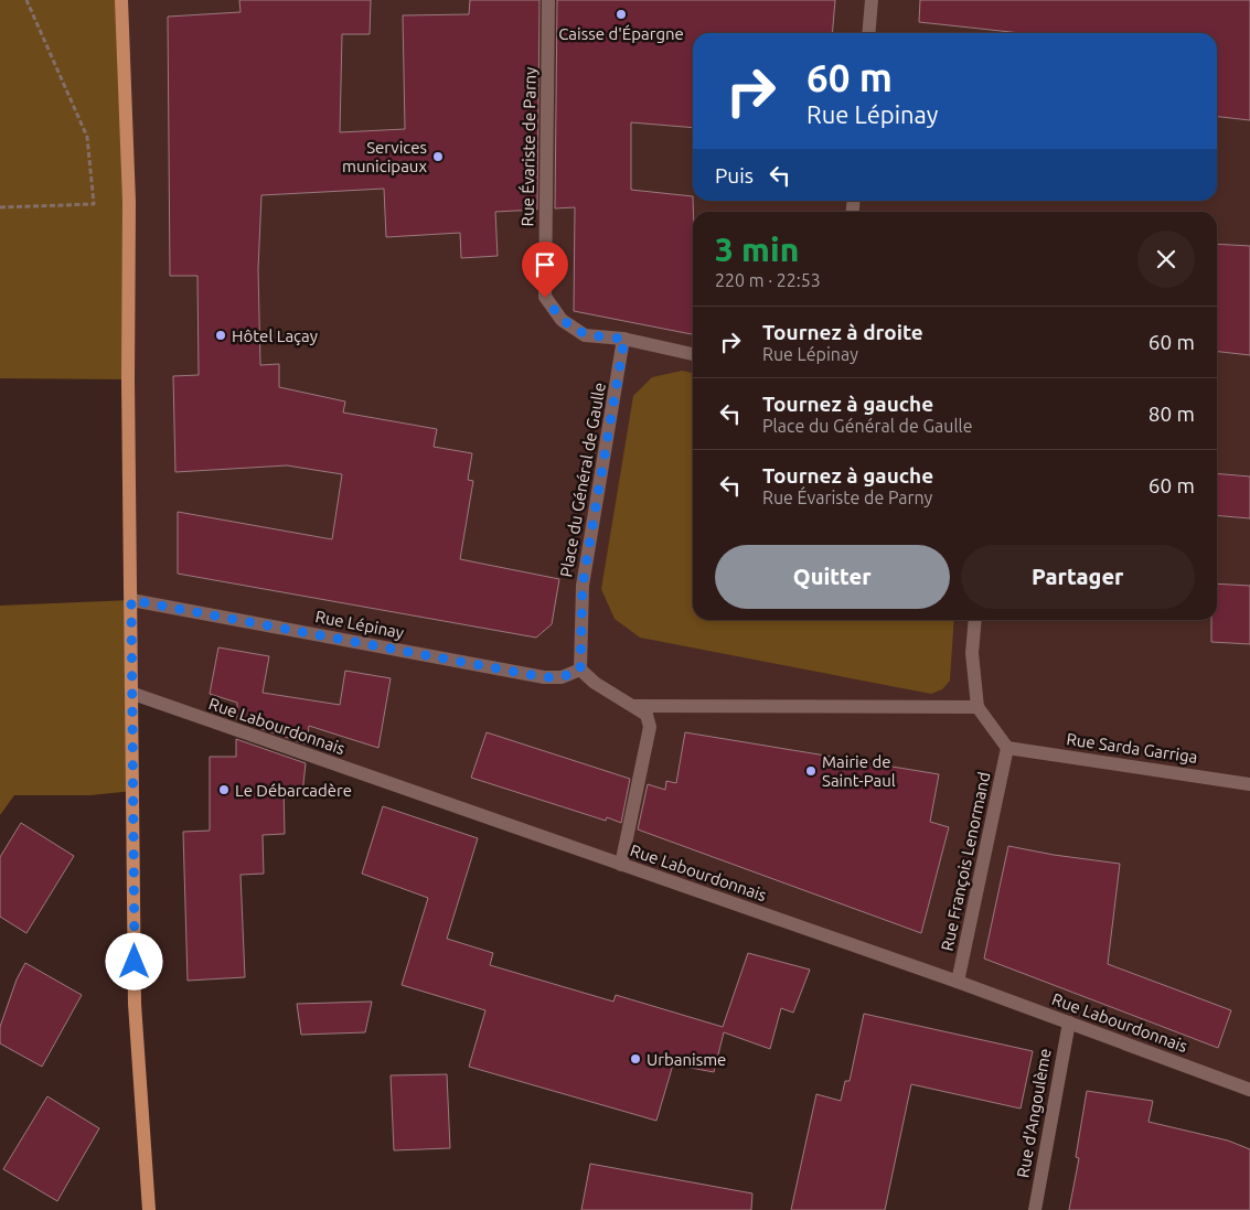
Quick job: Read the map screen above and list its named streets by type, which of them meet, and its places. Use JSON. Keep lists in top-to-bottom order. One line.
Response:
{"streets":{"street":["Rue Évariste de Parny","Place du Général de Gaulle","Rue Lépinay","Rue Labourdonnais","Rue Sarda Garriga","Rue François Lenormand","Rue d'Angoulème"]},"crossings":[["Rue Évariste de Parny","Place du Général de Gaulle"],["Place du Général de Gaulle","Rue Lépinay"],["Rue Labourdonnais","Rue François Lenormand"],["Rue Labourdonnais","Rue d'Angoulème"],["Rue Sarda Garriga","Rue François Lenormand"]],"places":["Caisse d'Épargne","Services municipaux","Hôtel Laçay","Mairie de Saint-Paul","Le Débarcadère","Urbanisme"],"page":{"turn":["60 m","Rue Lépinay"],"then":"Puis","heading":["3 min","220 m · 22:53"],"list":[{"name":"Tournez à droite","note":"Rue Lépinay","value":"60 m"},{"name":"Tournez à gauche","note":"Place du Général de Gaulle","value":"80 m"},{"name":"Tournez à gauche","note":"Rue Évariste de Parny","value":"60 m"}],"buttons":["Quitter","Partager"]}}
